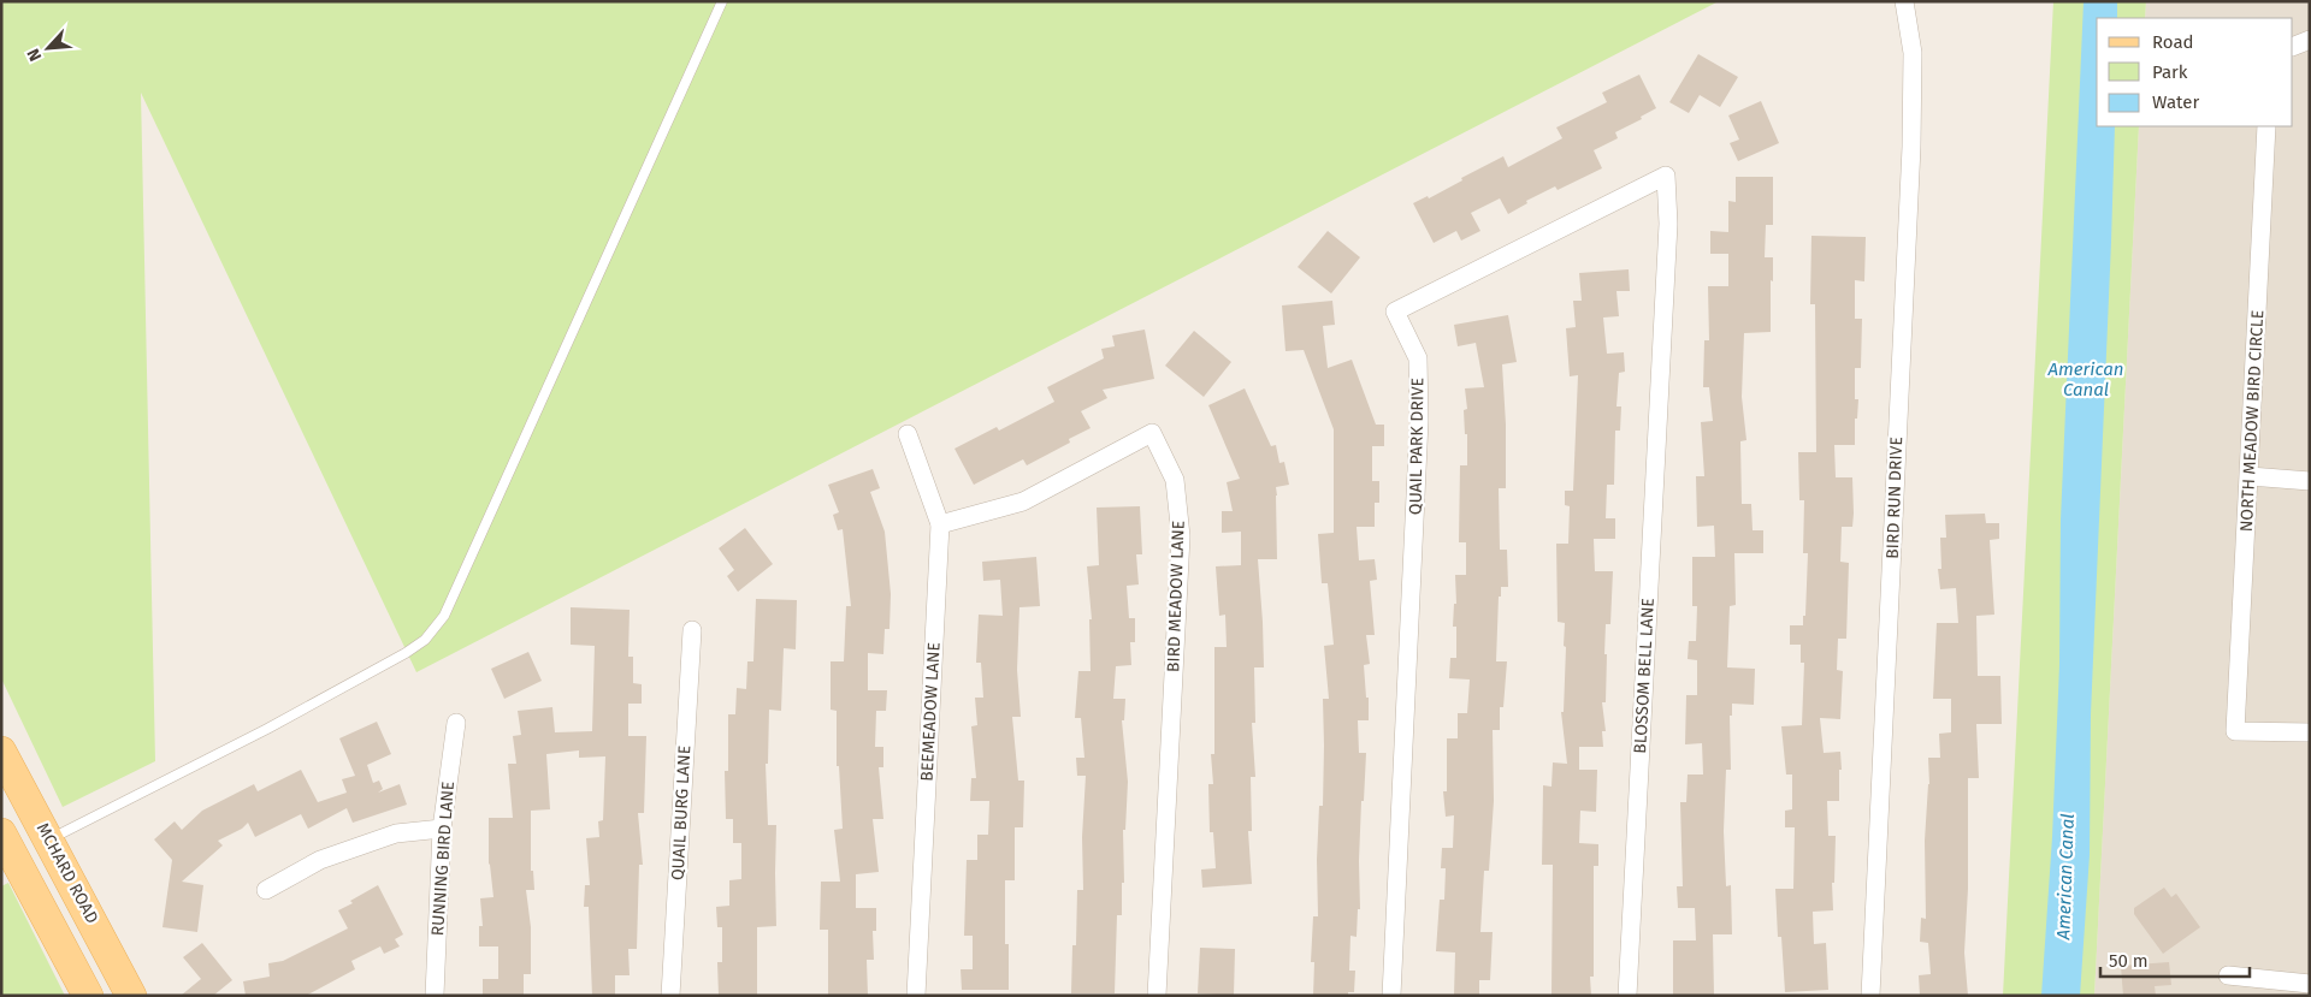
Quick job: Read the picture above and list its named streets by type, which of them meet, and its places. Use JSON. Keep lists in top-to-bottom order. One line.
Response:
{"streets":{"main road":["MCHARD ROAD"],"street":["NORTH MEADOW BIRD CIRCLE","QUAIL PARK DRIVE","BIRD RUN DRIVE","BIRD MEADOW LANE","BLOSSOM BELL LANE","BEEMEADOW LANE","QUAIL BURG LANE","RUNNING BIRD LANE"]},"crossings":[["QUAIL PARK DRIVE","BLOSSOM BELL LANE"],["BIRD MEADOW LANE","BEEMEADOW LANE"]],"water":["American Canal"],"legend":["Road","Park","Water"],"scale_bar":"50 m","north":"bottom left"}
